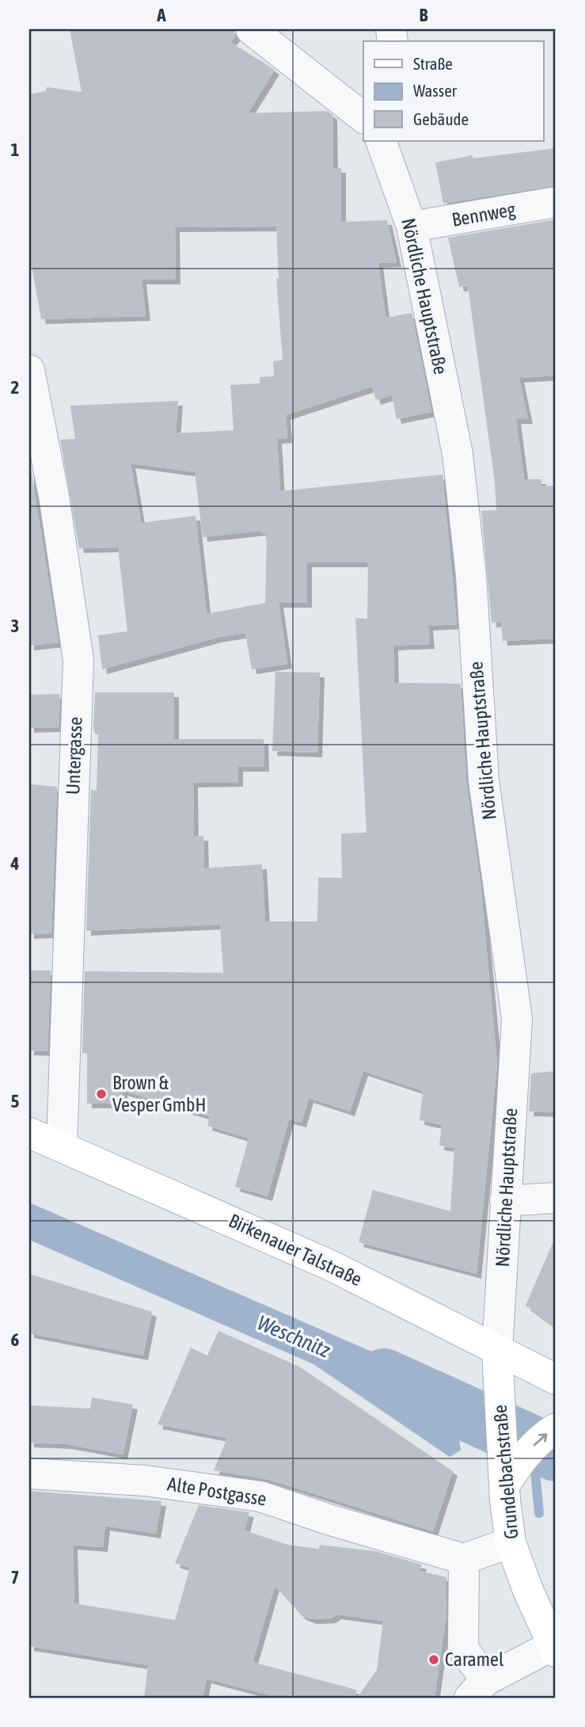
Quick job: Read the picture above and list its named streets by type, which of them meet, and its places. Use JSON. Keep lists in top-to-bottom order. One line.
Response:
{"streets":{"main road":["Birkenauer Talstraße","Grundelbachstraße"],"street":["Bennweg","Nördliche Hauptstraße","Untergasse","Alte Postgasse"]},"crossings":[["Bennweg","Nördliche Hauptstraße"],["Nördliche Hauptstraße","Birkenauer Talstraße"],["Nördliche Hauptstraße","Grundelbachstraße"],["Untergasse","Birkenauer Talstraße"],["Birkenauer Talstraße","Grundelbachstraße"]],"water":["Weschnitz"],"places":["Brown & Vesper GmbH","Caramel"],"legend":["Straße","Wasser","Gebäude"],"grid":{"columns":["A","B"],"rows":["1","2","3","4","5","6","7"]}}
